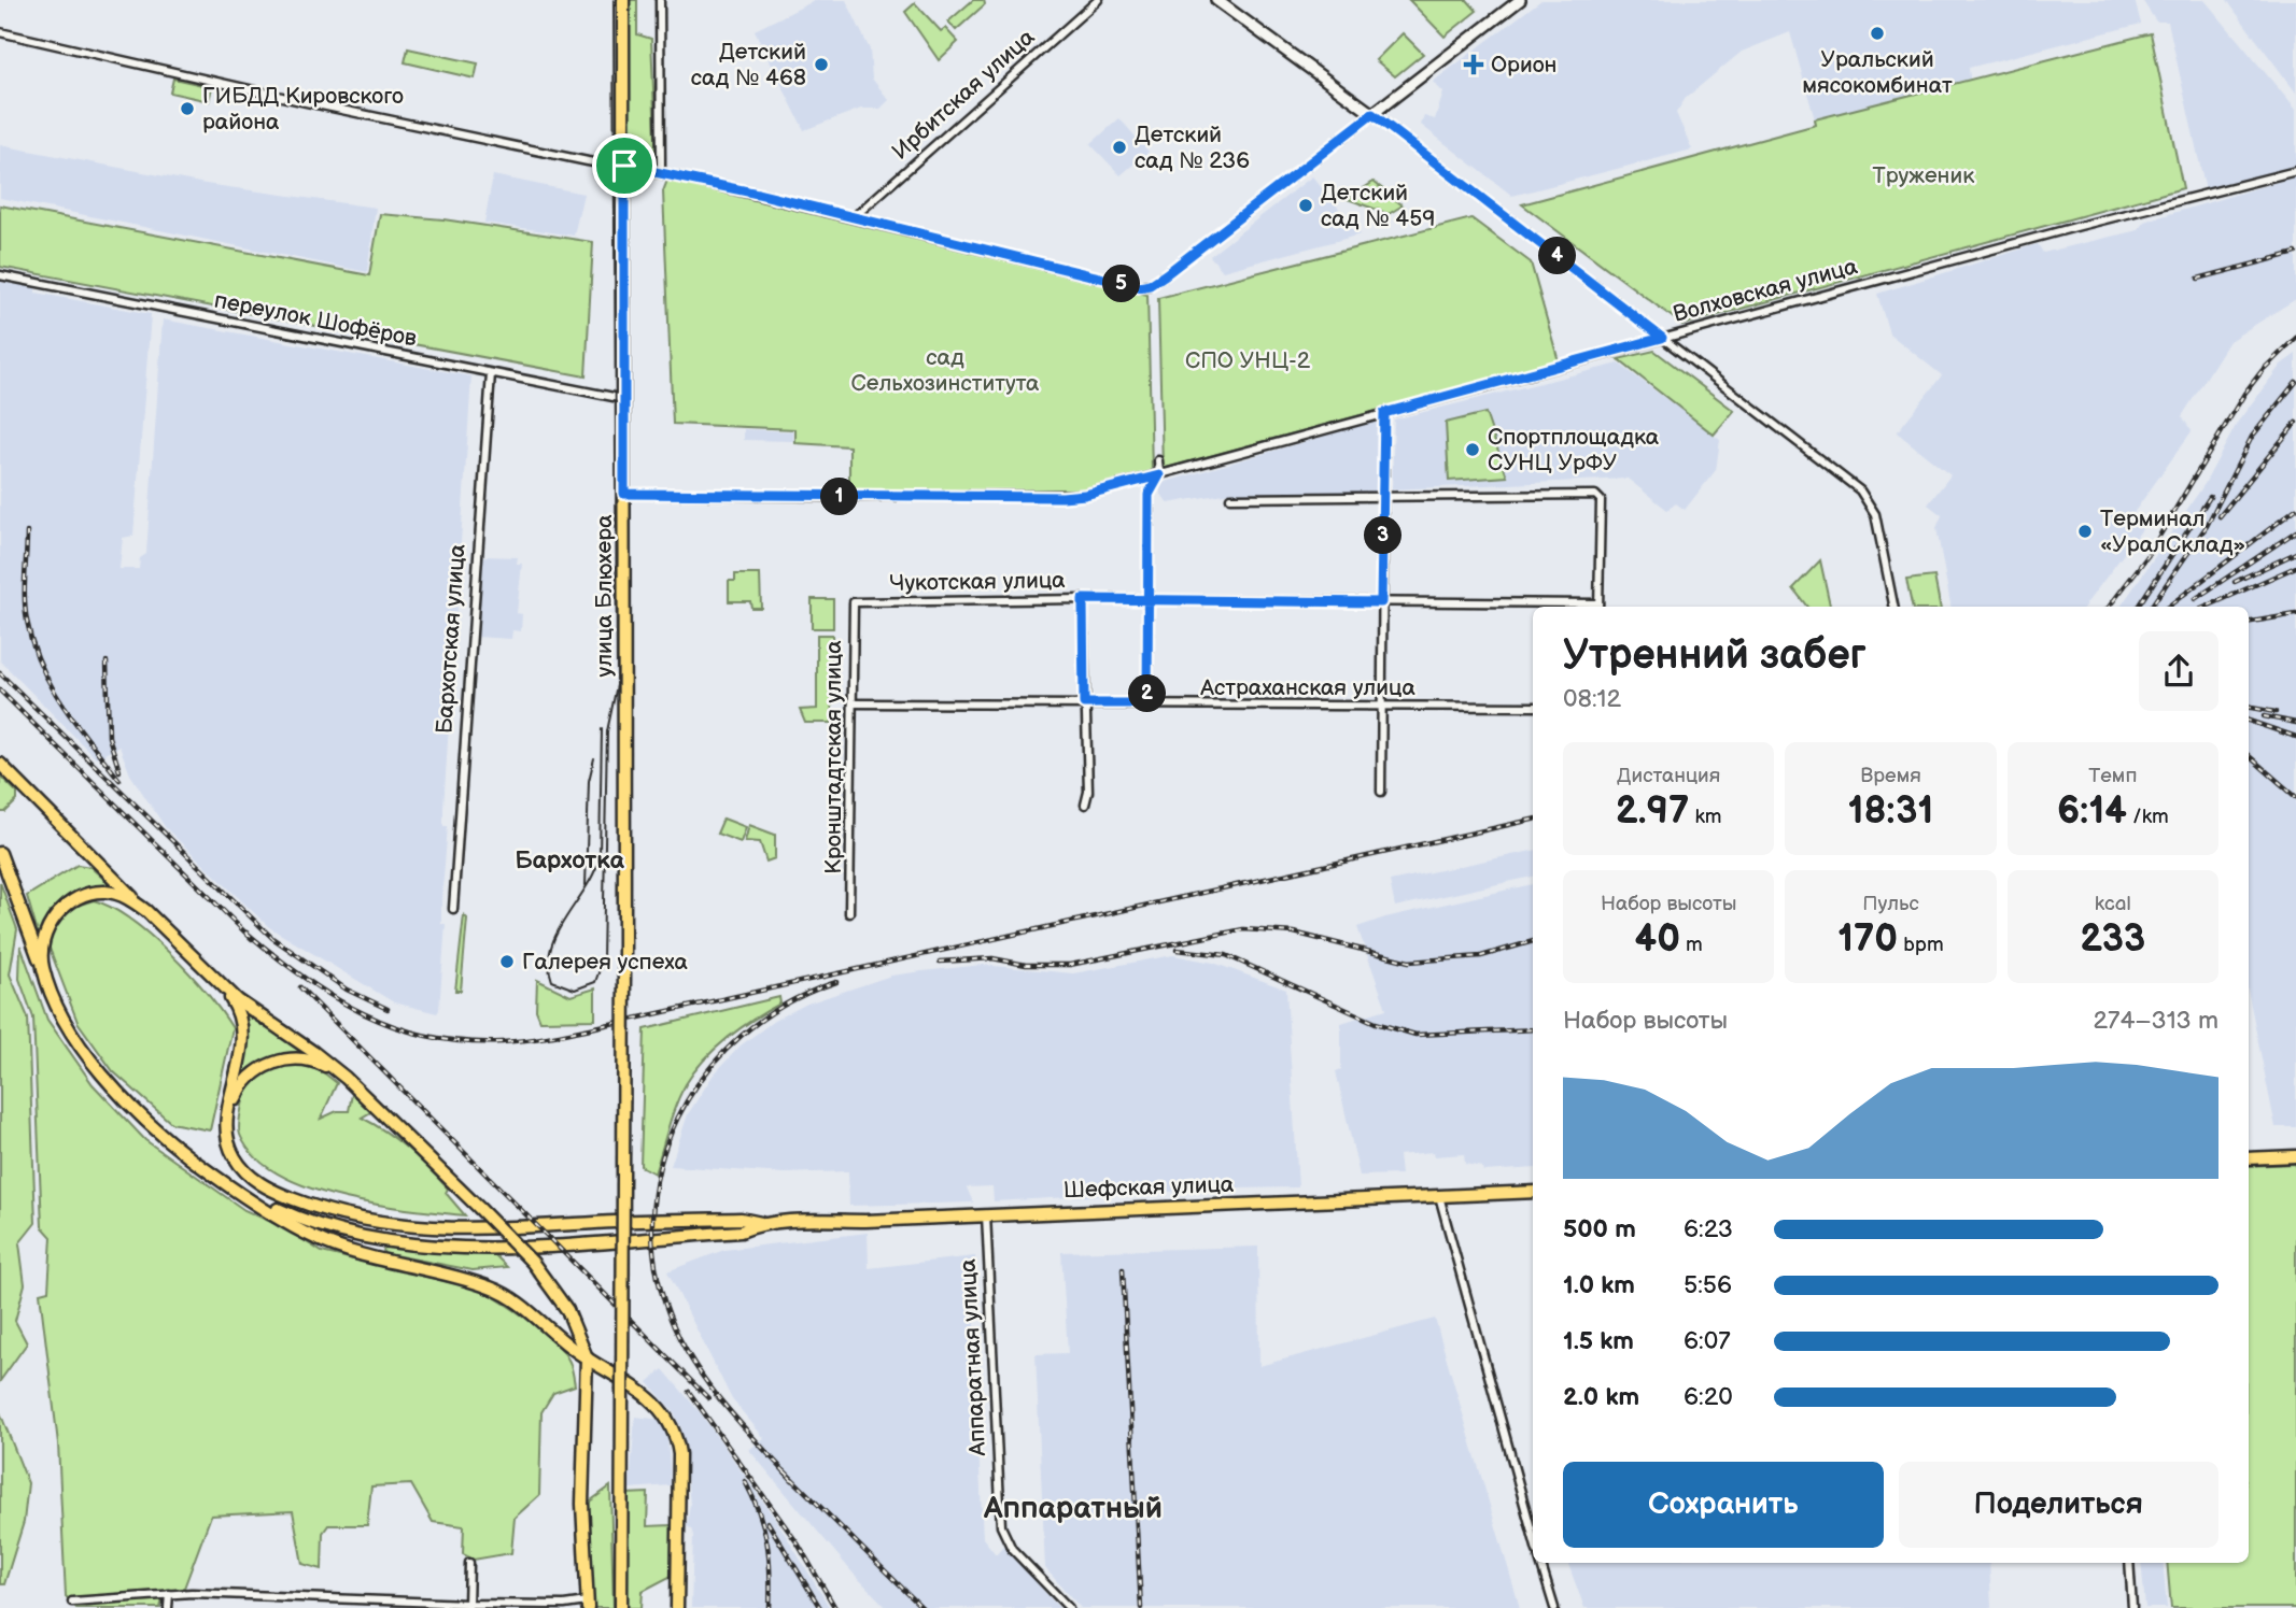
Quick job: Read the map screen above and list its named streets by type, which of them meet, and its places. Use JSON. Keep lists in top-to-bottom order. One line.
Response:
{"streets":{"main road":["улица Блюхера","Шефская улица"],"street":["Ирбитская улица","Волховская улица","переулок Шофёров","Чукотская улица","Бархотская улица","Астраханская улица","Кронштадтская улица","Аппаратная улица"]},"crossings":[["Волховская улица","улица Блюхера"],["переулок Шофёров","улица Блюхера"],["переулок Шофёров","Бархотская улица"],["Чукотская улица","Кронштадтская улица"],["Астраханская улица","Кронштадтская улица"],["Шефская улица","Аппаратная улица"]],"districts":["Бархотка","Аппаратный"],"parks":["Труженик","сад Сельхозинститута","СПО УНЦ-2"],"places":{"other":["Уральский мясокомбинат","Детский сад № 468","ГИБДД Кировского района","Детский сад № 236","Детский сад № 459","Спортплощадка СУНЦ УрФУ","Терминал «УралСклад»","Галерея успеха"],"health":["Орион"]},"page":{"pins":["4","5","1","3","2"],"heading":["Утренний забег","08:12"],"stats":[["Дистанция","2.97 km"],["Время","18:31"],["Темп","6:14 /km"],["Набор высоты","40 m"],["Пульс","170 bpm"],["kcal","233"]],"chart":["Набор высоты","274–313 m"],"list":[{"name":"500 m","note":"6:23"},{"name":"1.0 km","note":"5:56"},{"name":"1.5 km","note":"6:07"},{"name":"2.0 km","note":"6:20"}],"buttons":["Сохранить","Поделиться"]}}
